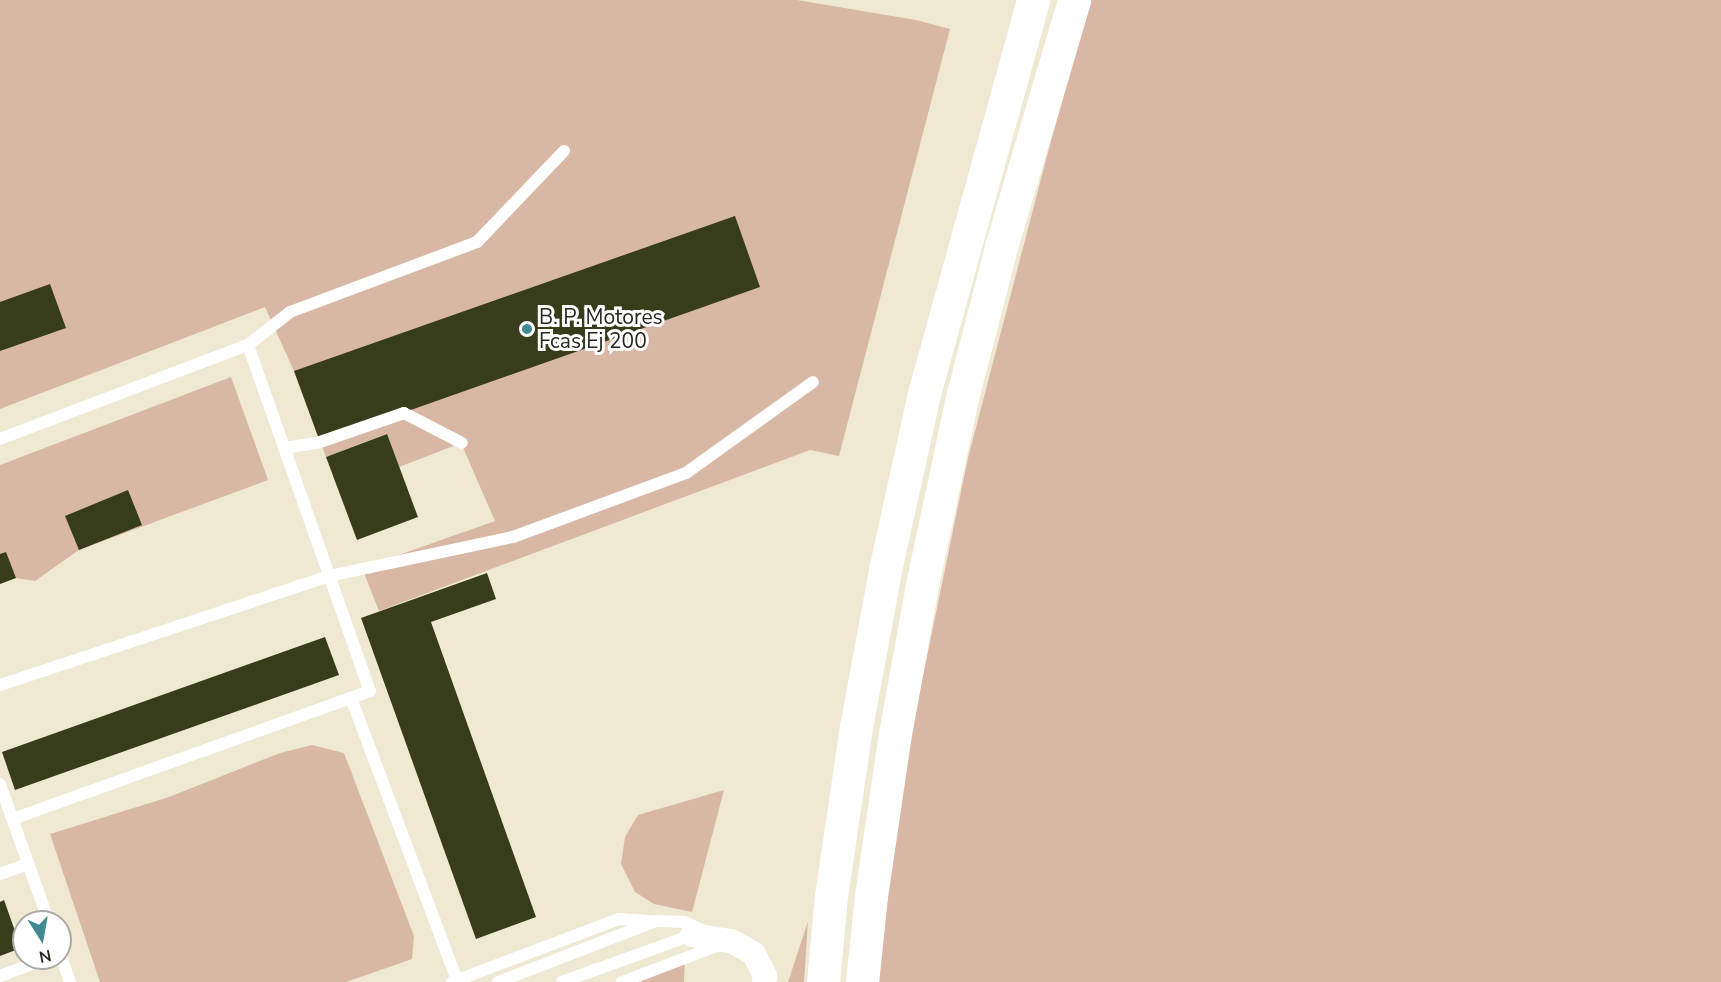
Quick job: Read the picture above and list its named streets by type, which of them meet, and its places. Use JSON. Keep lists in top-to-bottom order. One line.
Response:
{"places":["B. P. Motores Fcas Ej 200"],"north":"bottom"}
